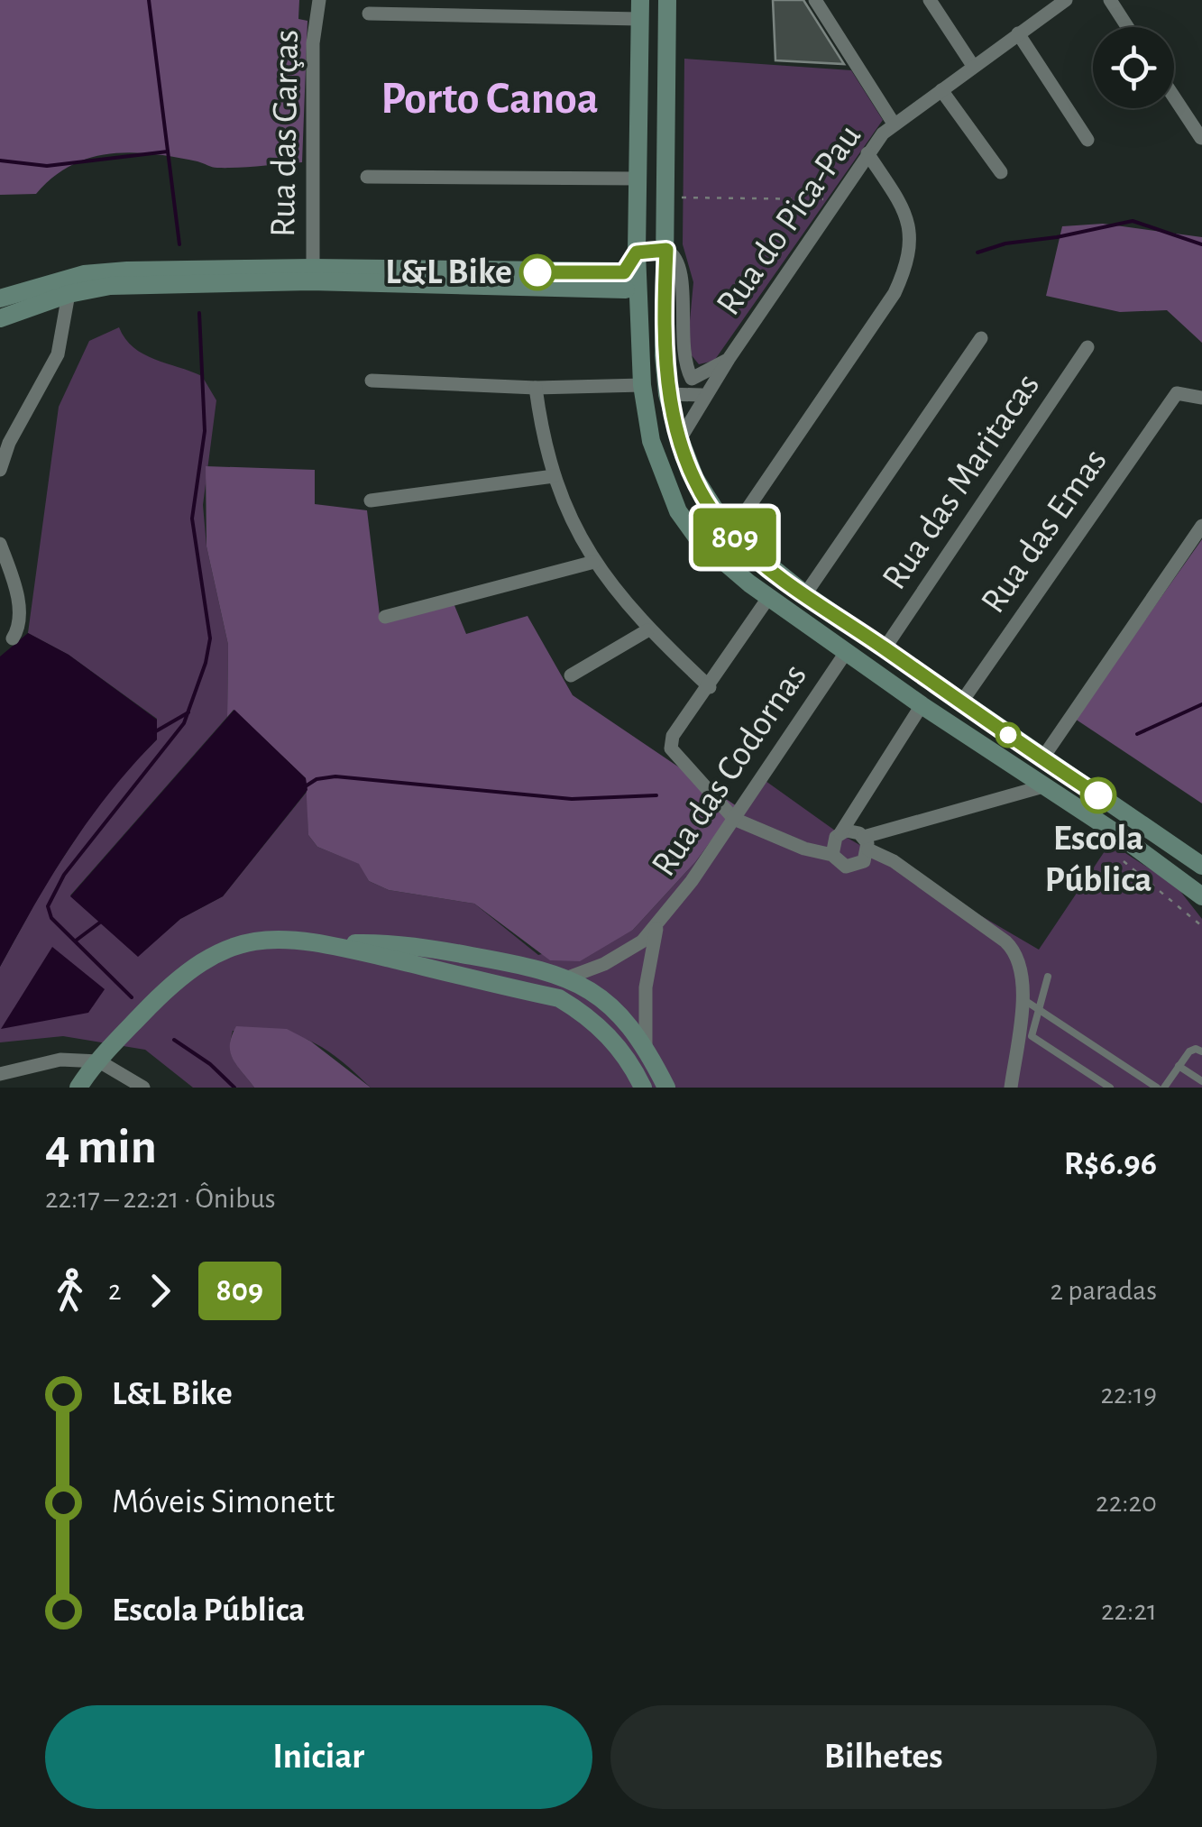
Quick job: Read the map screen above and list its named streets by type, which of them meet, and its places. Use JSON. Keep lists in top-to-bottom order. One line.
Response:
{"streets":{"street":["Rua das Garças","Rua do Pica-Pau","Rua das Maritacas","Rua das Emas","Rua das Codornas"]},"districts":["Porto Canoa"],"places":["L&L Bike","Escola Pública"],"lines":["bus line 809"],"page":{"on_map":"809","heading":["4 min","22:17 – 22:21 · Ônibus","R$6.96"],"legs":["2","809","2 paradas"],"list":[{"name":"L&L Bike","value":"22:19"},{"name":"Móveis Simonett","value":"22:20"},{"name":"Escola Pública","value":"22:21"}],"buttons":["Iniciar","Bilhetes"]}}
